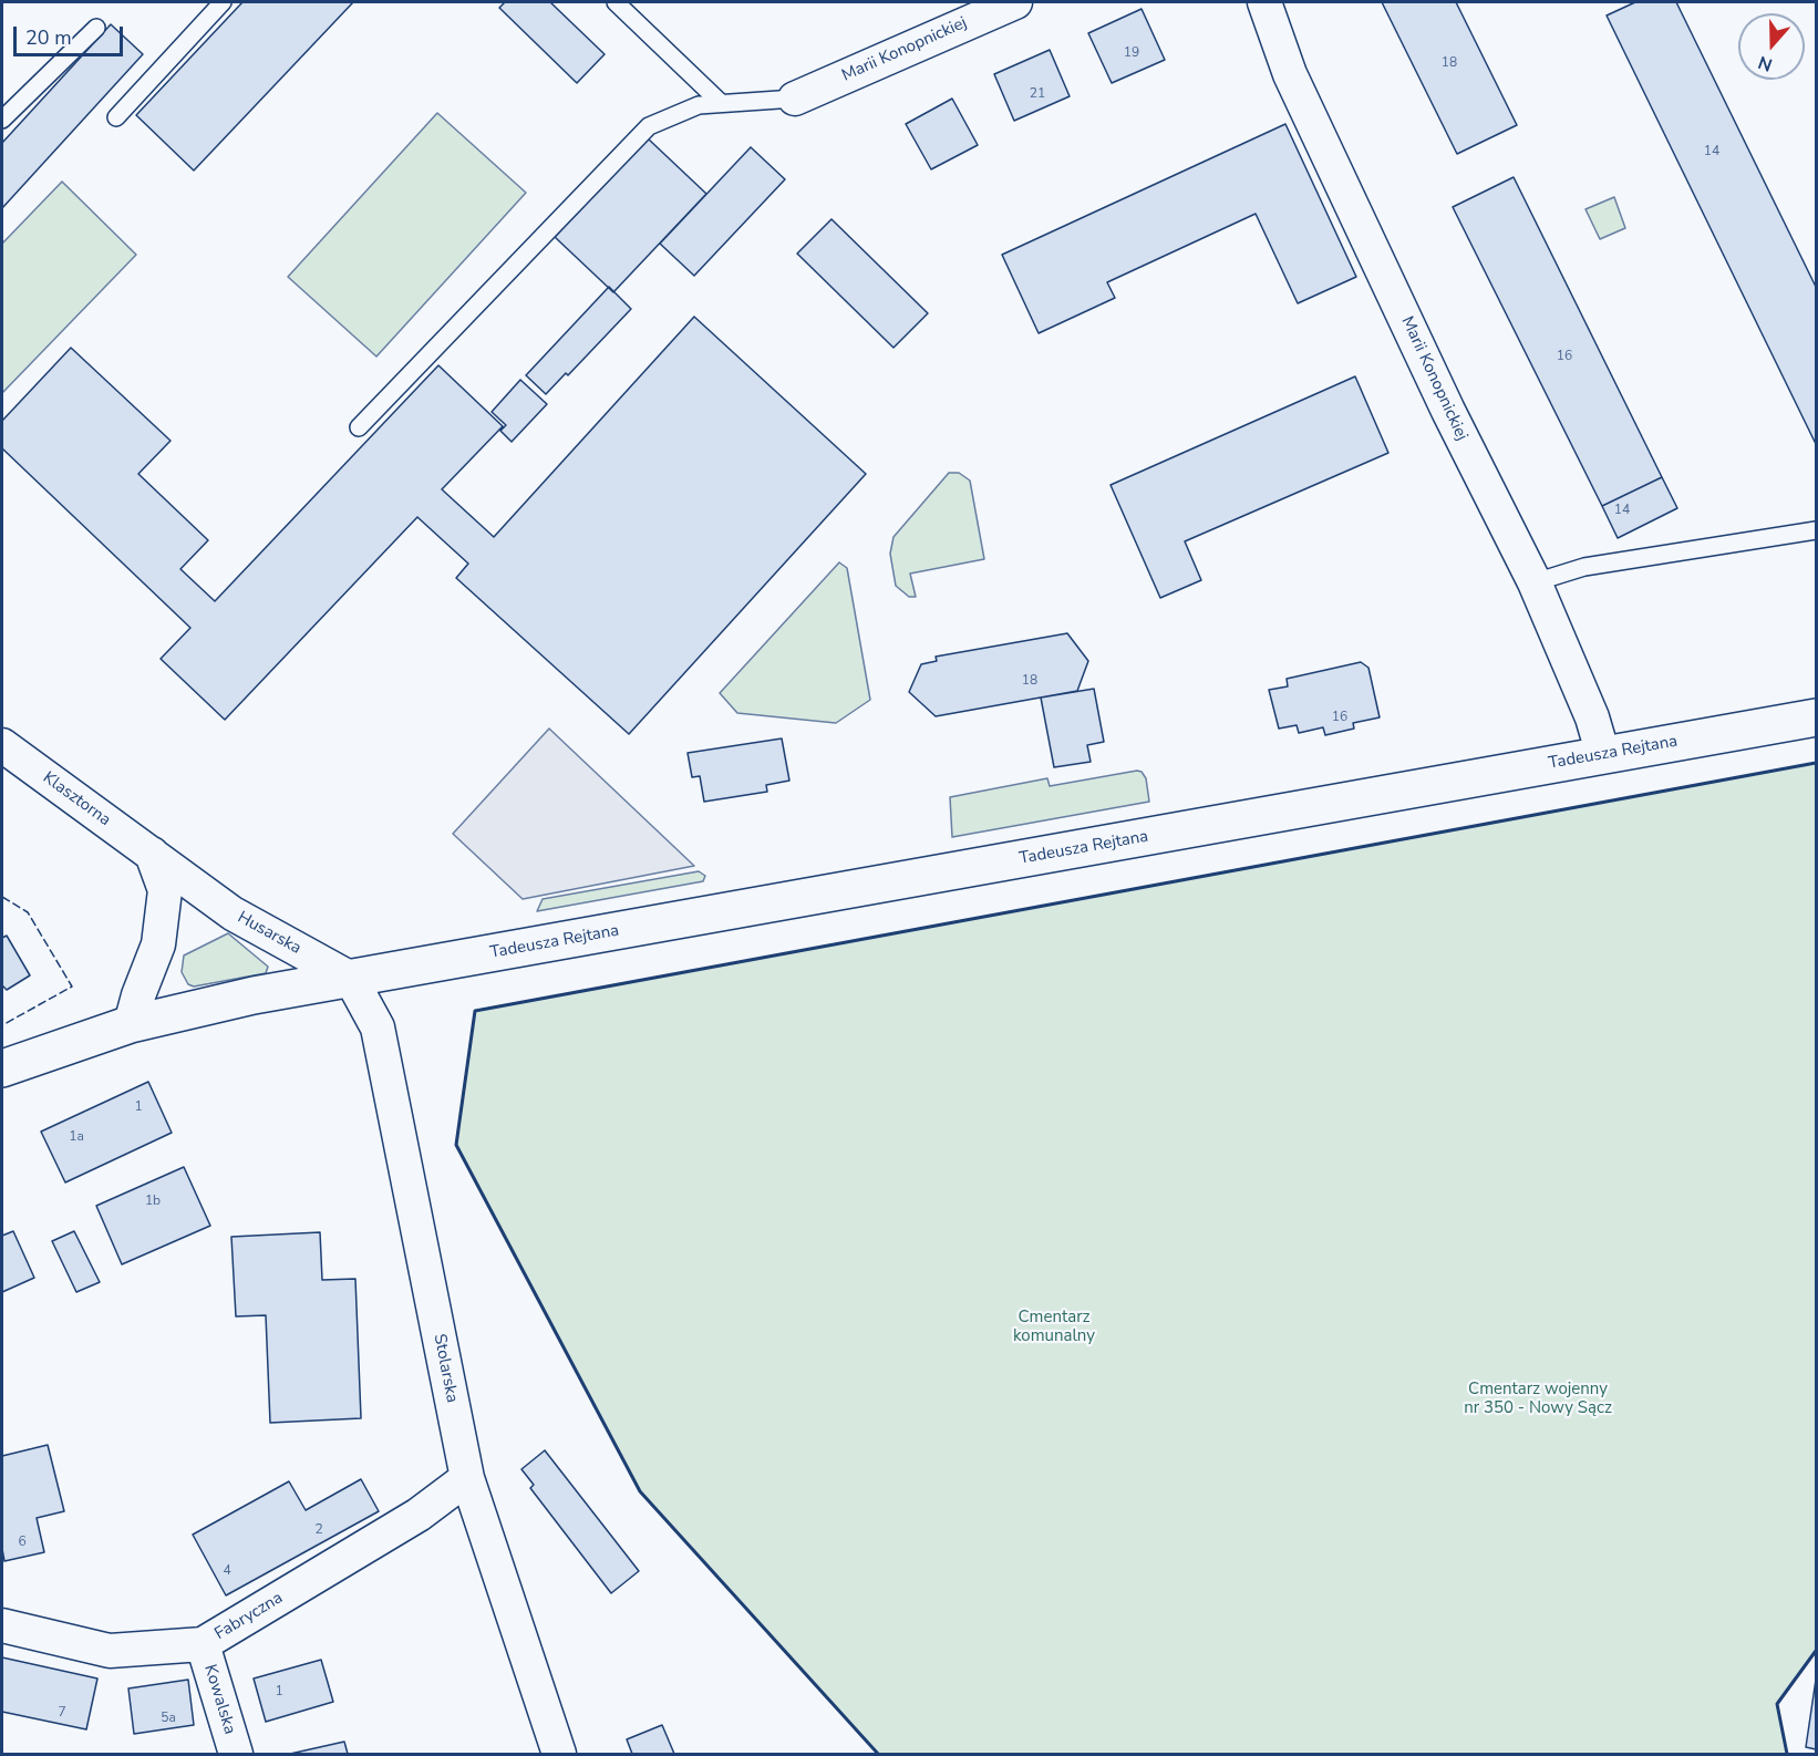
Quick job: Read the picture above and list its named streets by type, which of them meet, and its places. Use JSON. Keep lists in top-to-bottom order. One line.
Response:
{"streets":{"street":["Marii Konopnickiej","Tadeusza Rejtana","Klasztorna","Husarska","Stolarska","Fabryczna","Kowalska"]},"crossings":[["Marii Konopnickiej","Tadeusza Rejtana"],["Tadeusza Rejtana","Husarska"],["Tadeusza Rejtana","Stolarska"],["Klasztorna","Husarska"],["Husarska","Stolarska"],["Stolarska","Fabryczna"],["Fabryczna","Kowalska"]],"parks":["Cmentarz komunalny","Cmentarz wojenny nr 350 - Nowy Sącz"],"house_numbers":["19","18","21","14","16","14","18","16","1","1a","1b","2","6","4","1","7","5a"],"scale_bar":"20 m","north":"bottom"}
